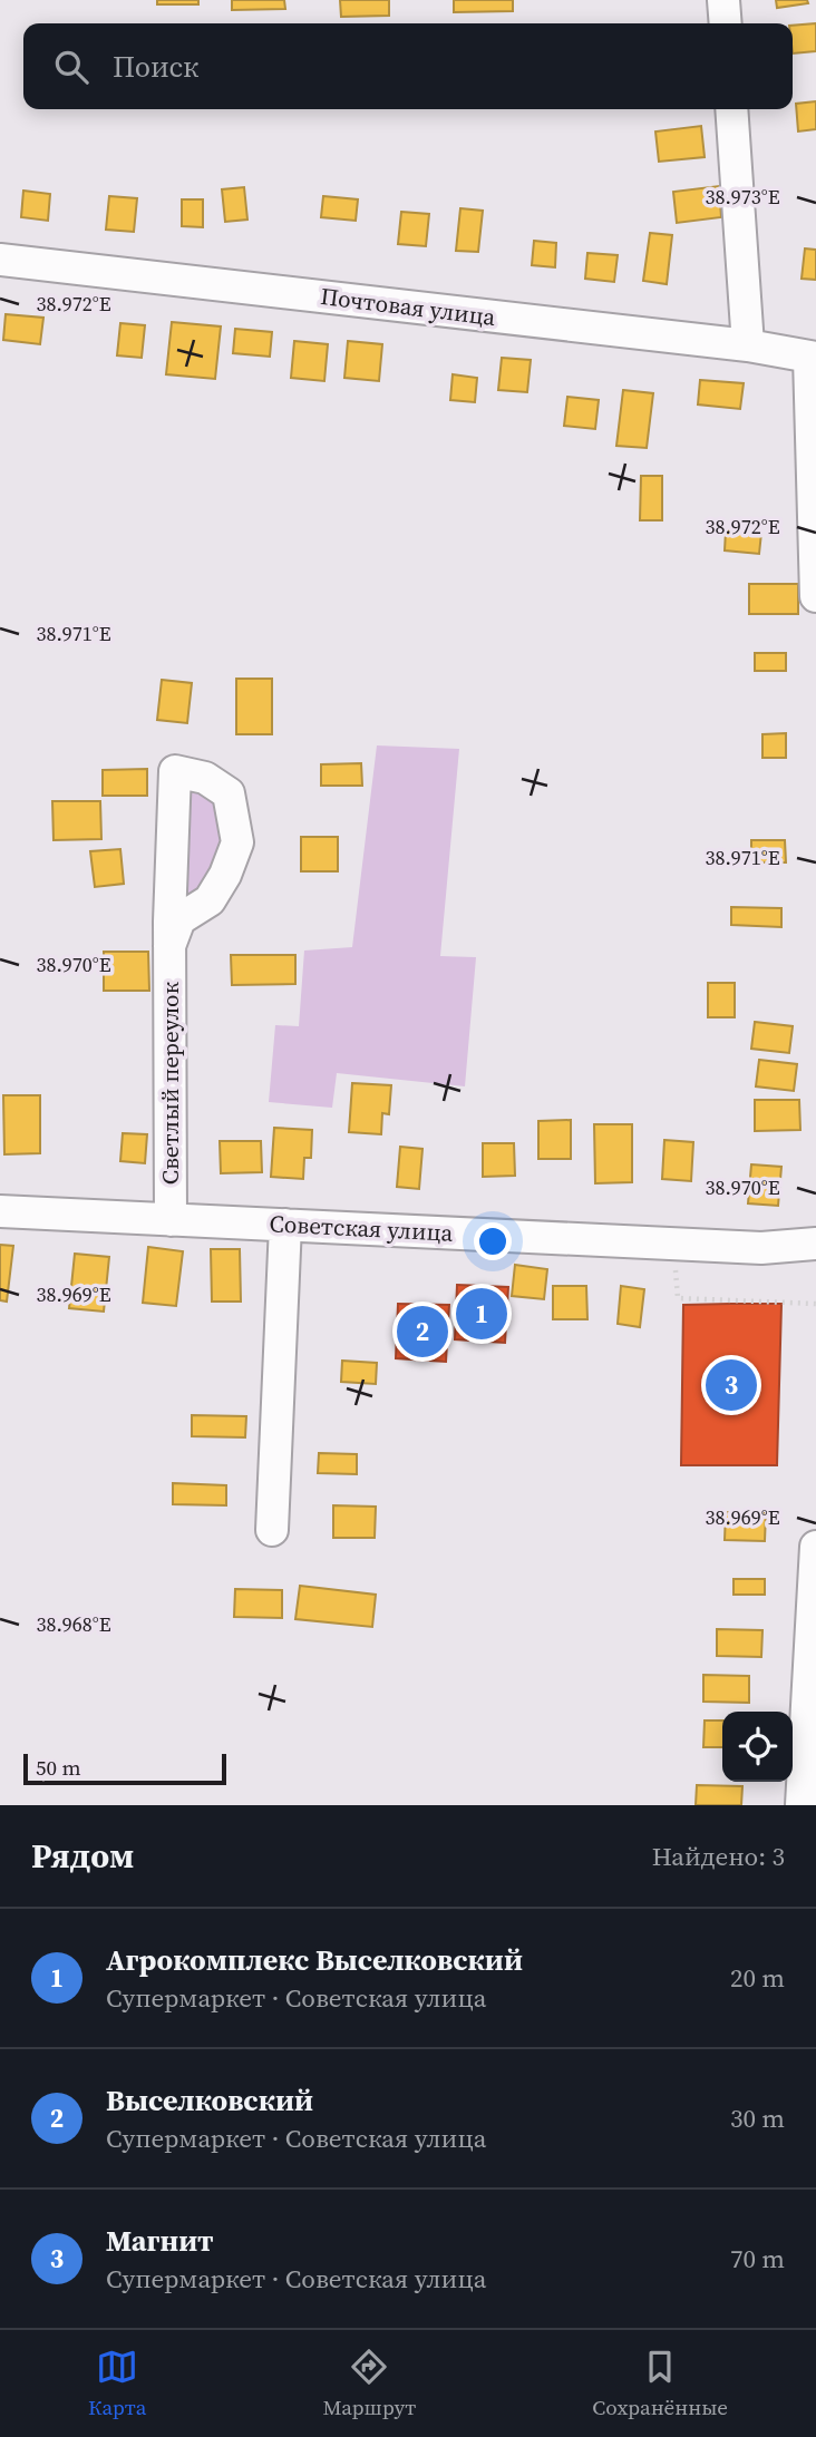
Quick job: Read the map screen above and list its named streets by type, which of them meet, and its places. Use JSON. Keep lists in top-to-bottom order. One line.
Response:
{"streets":{"street":["Почтовая улица","Светлый переулок","Советская улица"]},"crossings":[["Светлый переулок","Советская улица"]],"scale_bar":"50 m","page":{"search":"Поиск","pins":["1","2","3"],"scale":"50 m","heading":["Рядом","Найдено: 3"],"list":[{"mark":"1","name":"Агрокомплекс Выселковский","note":"Супермаркет · Советская улица","value":"20 m"},{"mark":"2","name":"Выселковский","note":"Супермаркет · Советская улица","value":"30 m"},{"mark":"3","name":"Магнит","note":"Супермаркет · Советская улица","value":"70 m"}],"nav":["Карта","Маршрут","Сохранённые"]},"coordinates":["38.973°E","38.972°E","38.971°E","38.970°E","38.969°E","38.968°E"]}
